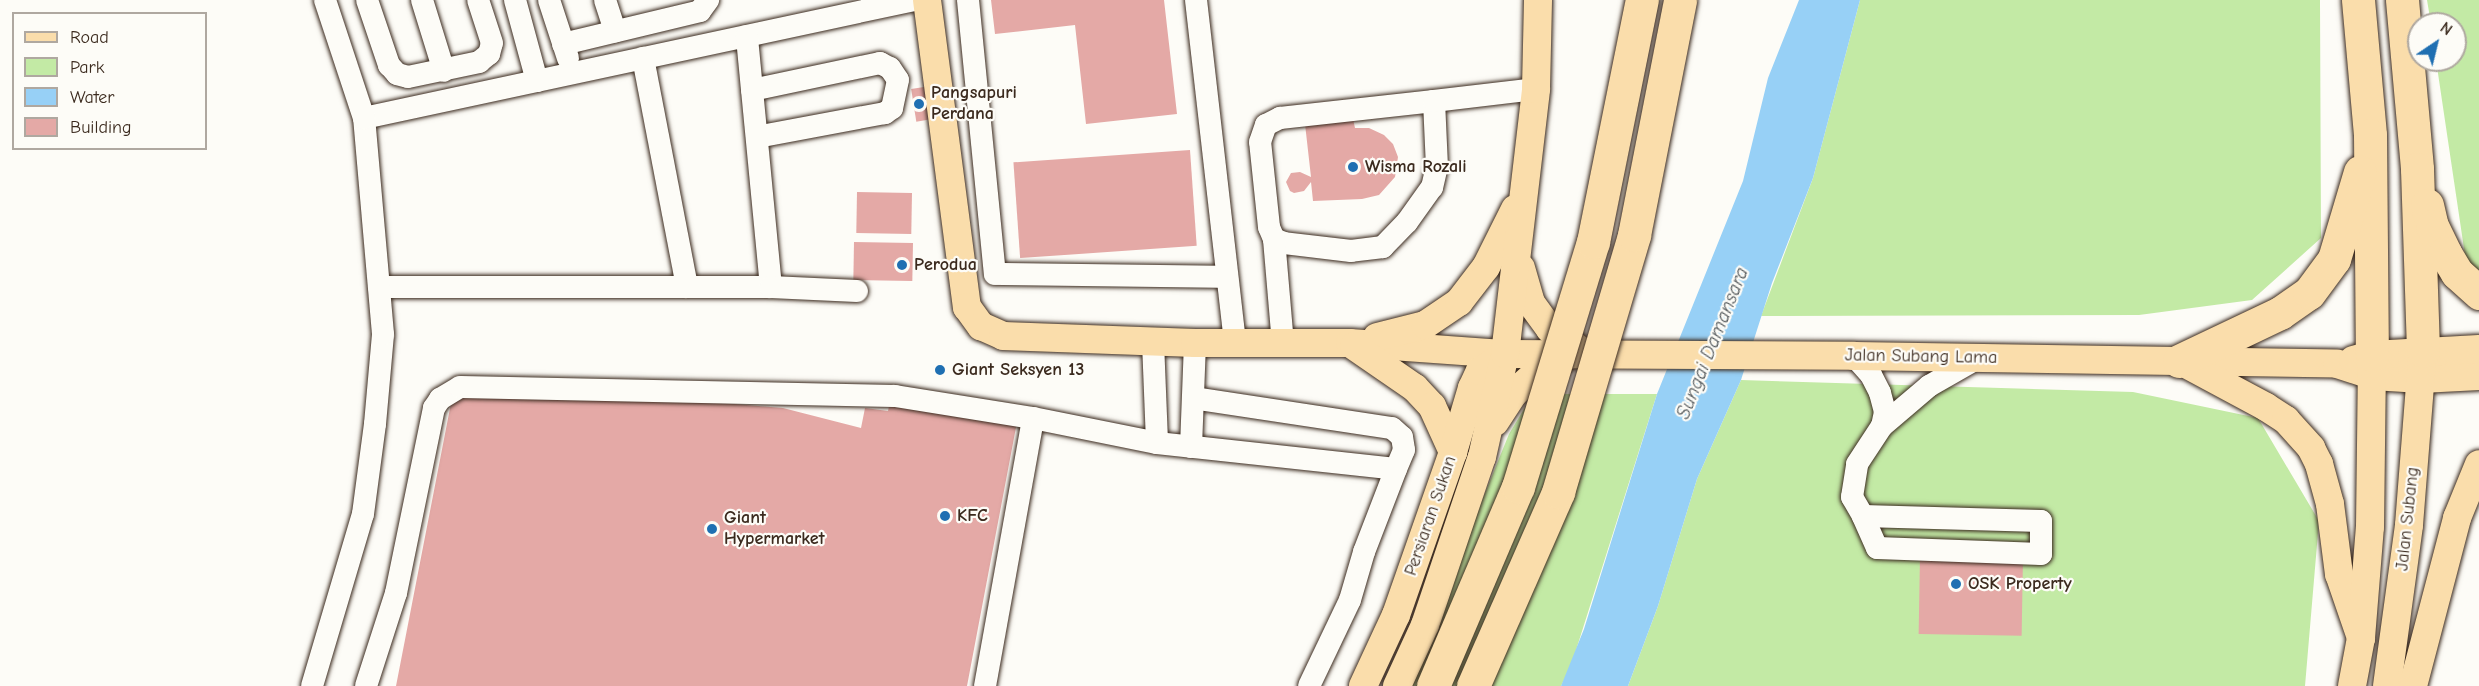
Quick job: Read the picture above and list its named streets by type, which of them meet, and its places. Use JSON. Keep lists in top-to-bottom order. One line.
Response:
{"streets":{"main road":["Jalan Subang Lama","Persiaran Sukan","Jalan Subang"]},"crossings":[["Jalan Subang Lama","Persiaran Sukan"],["Jalan Subang Lama","Jalan Subang"]],"water":["Sungai Damansara"],"places":["Pangsapuri Perdana","Wisma Rozali","Perodua","Giant Seksyen 13","KFC","Giant Hypermarket","OSK Property"],"legend":["Road","Park","Water","Building"],"north":"top right"}
